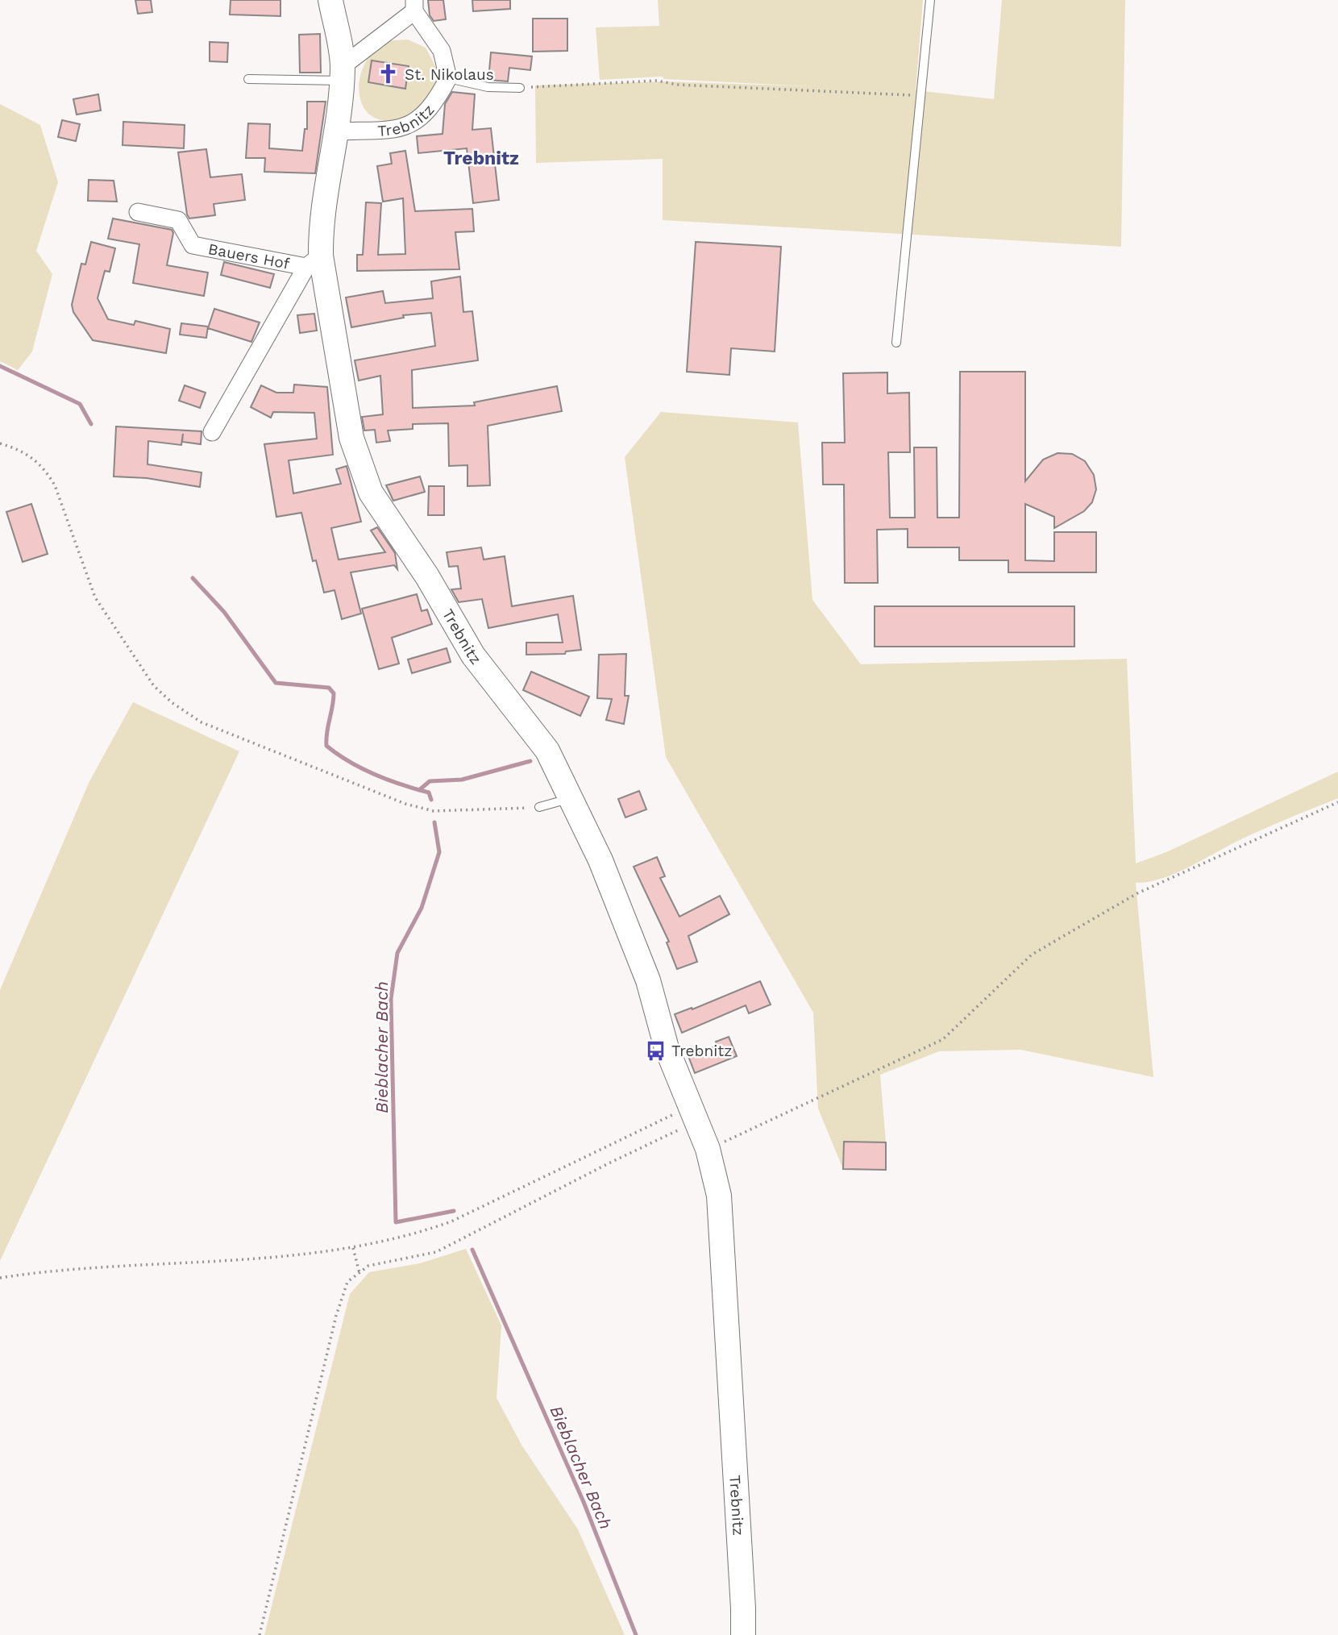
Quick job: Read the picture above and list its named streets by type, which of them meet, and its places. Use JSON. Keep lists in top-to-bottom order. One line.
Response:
{"streets":{"street":["Trebnitz","Bauers Hof"]},"crossings":[["Trebnitz","Bauers Hof"]],"districts":["Trebnitz"],"water":["Bieblacher Bach"],"places":{"church":["St. Nikolaus"],"bus stop":["Trebnitz"]}}
